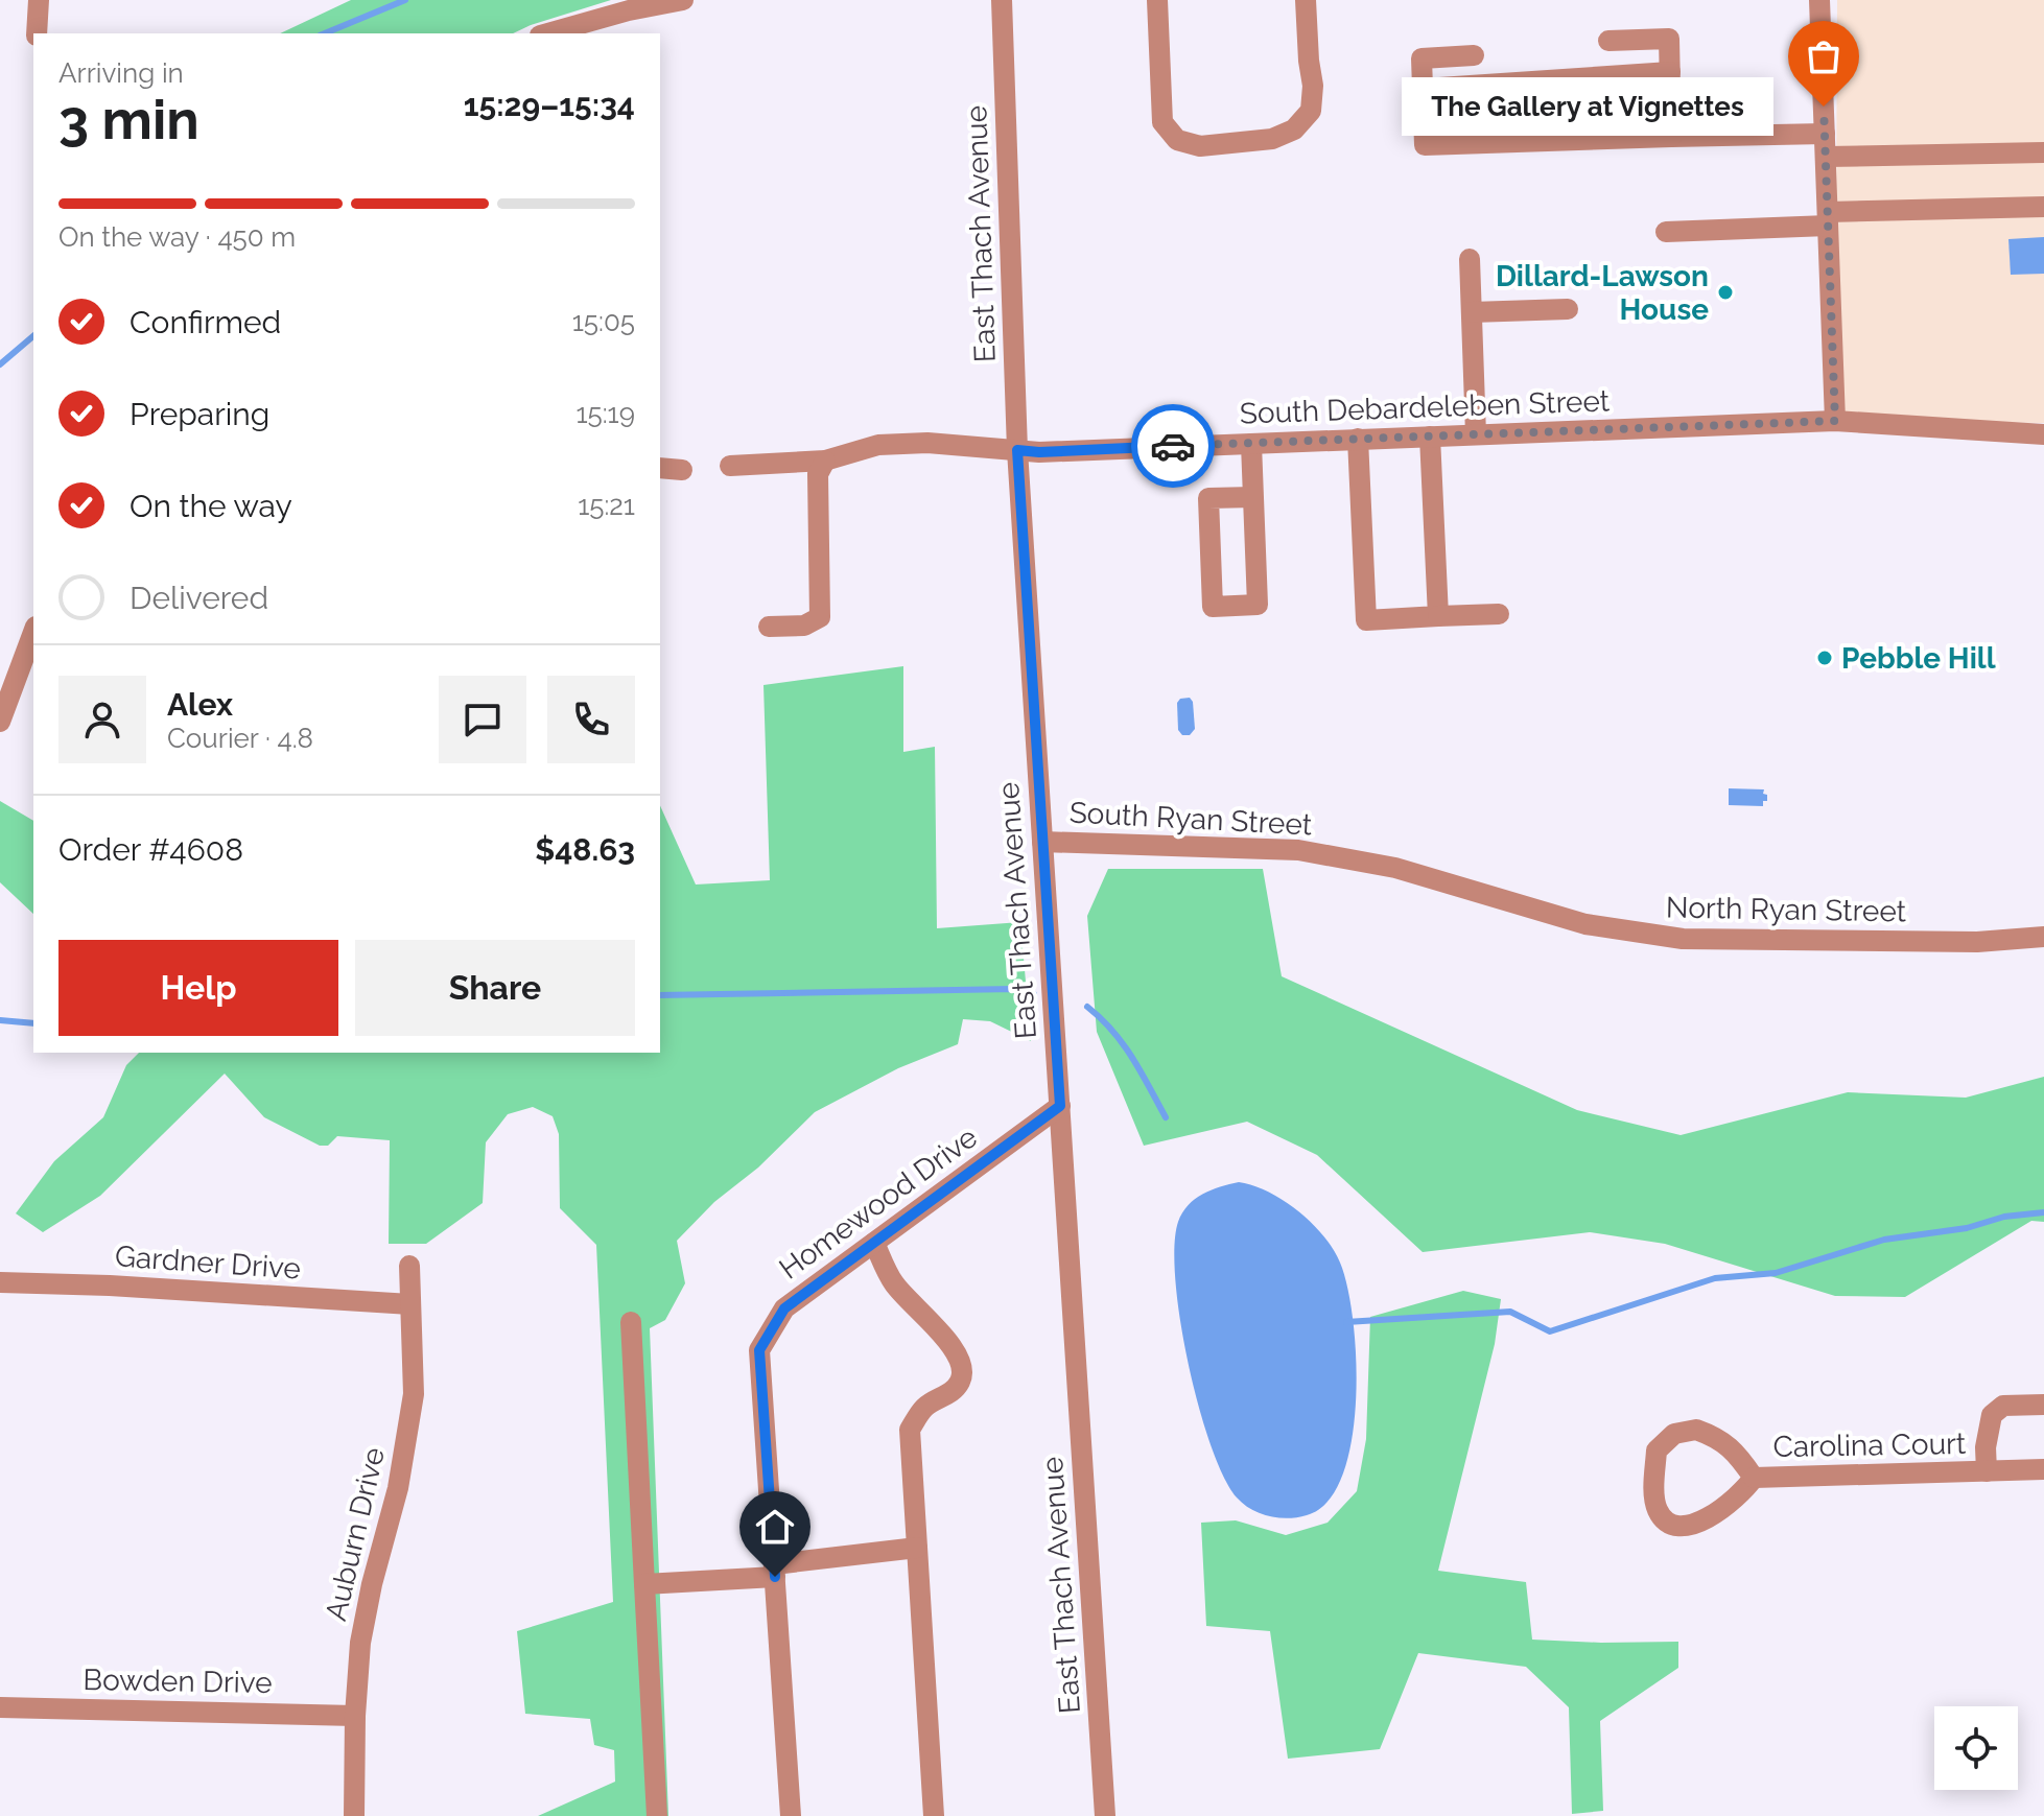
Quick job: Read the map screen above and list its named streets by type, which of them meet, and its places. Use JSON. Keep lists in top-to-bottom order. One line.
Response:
{"streets":{"street":["East Thach Avenue","South Debardeleben Street","South Ryan Street","North Ryan Street","Homewood Drive","Gardner Drive","Carolina Court","Auburn Drive","Bowden Drive"]},"crossings":[["East Thach Avenue","South Debardeleben Street"],["East Thach Avenue","South Ryan Street"],["East Thach Avenue","Homewood Drive"],["South Ryan Street","North Ryan Street"],["Gardner Drive","Auburn Drive"],["Auburn Drive","Bowden Drive"]],"places":["The Gallery at Vignettes","Dillard-Lawson House","Pebble Hill"],"page":{"heading":["3 min","Arriving in","15:29–15:34"],"panel":["Alex","Courier · 4.8","Order #4608","$48.63"],"bubble":"The Gallery at Vignettes","bar":"On the way · 450 m","list":[["Confirmed","15:05"],["Preparing","15:19"],["On the way","15:21"],"Delivered"],"buttons":["Help","Share"]}}
